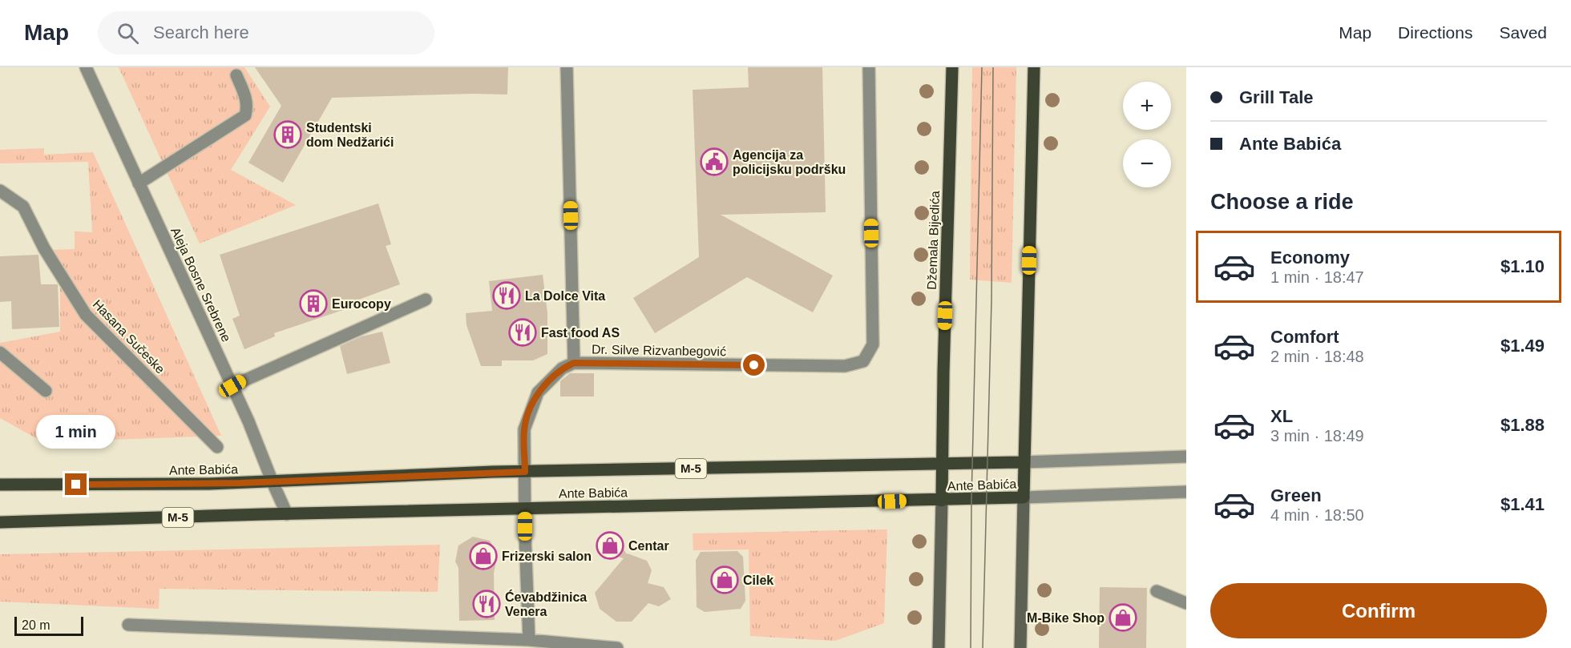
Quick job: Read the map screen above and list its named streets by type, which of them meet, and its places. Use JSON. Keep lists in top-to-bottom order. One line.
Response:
{"streets":{"main road":["Džemala Bijedića","M-5","Ante Babića"],"street":["Aleja Bosne Srebrene","Hasana Sučeske","Dr. Silve Rizvanbegović"]},"crossings":[["Džemala Bijedića","Ante Babića"],["Aleja Bosne Srebrene","Ante Babića"],["Dr. Silve Rizvanbegović","Ante Babića"]],"places":{"building":["Studentski dom Nedžarići","Eurocopy"],"public building":["Agencija za policijsku podršku"],"restaurant":["La Dolce Vita","Fast food AS","Ćevabdžinica Venera"],"shop":["Centar","Frizerski salon","Cilek","M-Bike Shop"]},"scale_bar":"20 m","page":{"header":"Map","search":"Search here","nav":["Map","Directions","Saved"],"banner":["Grill Tale","Ante Babića"],"map_buttons":["+","−"],"heading":"Choose a ride","list":[{"name":"Economy","note":"1 min · 18:47","value":"$1.10"},{"name":"Comfort","note":"2 min · 18:48","value":"$1.49"},{"name":"XL","note":"3 min · 18:49","value":"$1.88"},{"name":"Green","note":"4 min · 18:50","value":"$1.41"}],"bubble":"1 min","buttons":"Confirm","scale":"20 m"}}
